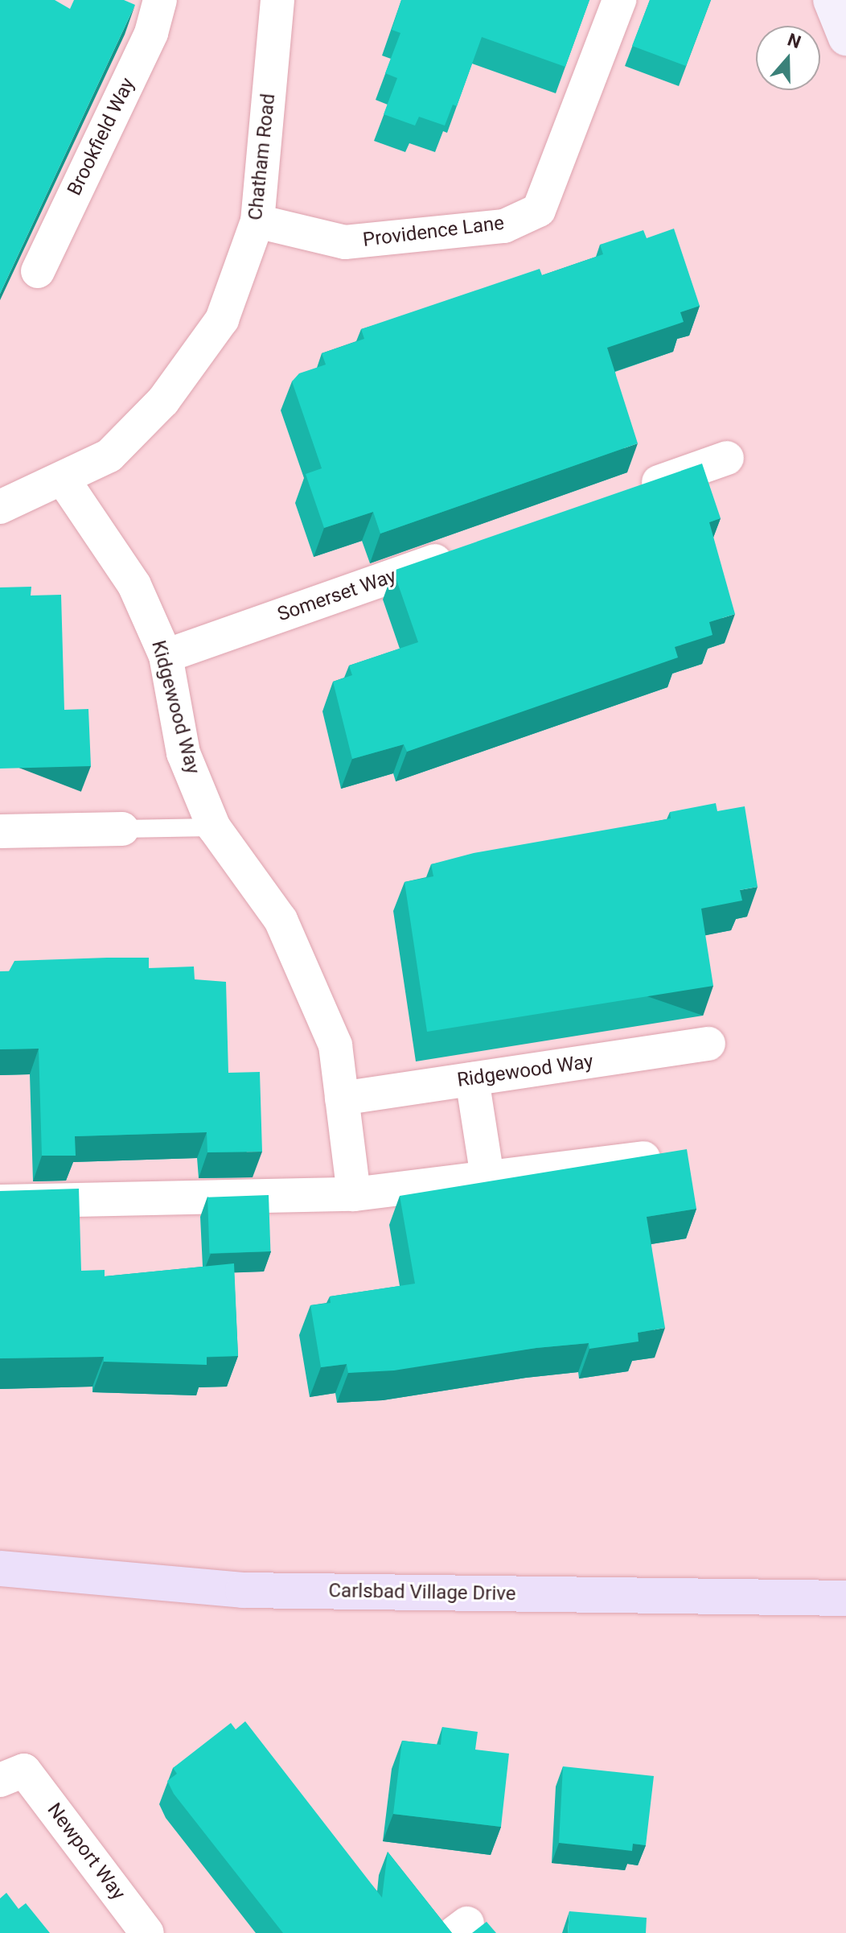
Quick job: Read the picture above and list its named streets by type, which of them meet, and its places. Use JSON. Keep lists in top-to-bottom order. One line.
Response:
{"streets":{"main road":["Carlsbad Village Drive"],"street":["Brookfield Way","Chatham Road","Providence Lane","Somerset Way","Kidgewood Way","Ridgewood Way","Newport Way"]},"crossings":[["Chatham Road","Providence Lane"],["Chatham Road","Kidgewood Way"],["Somerset Way","Kidgewood Way"],["Kidgewood Way","Ridgewood Way"]],"north":"top"}
